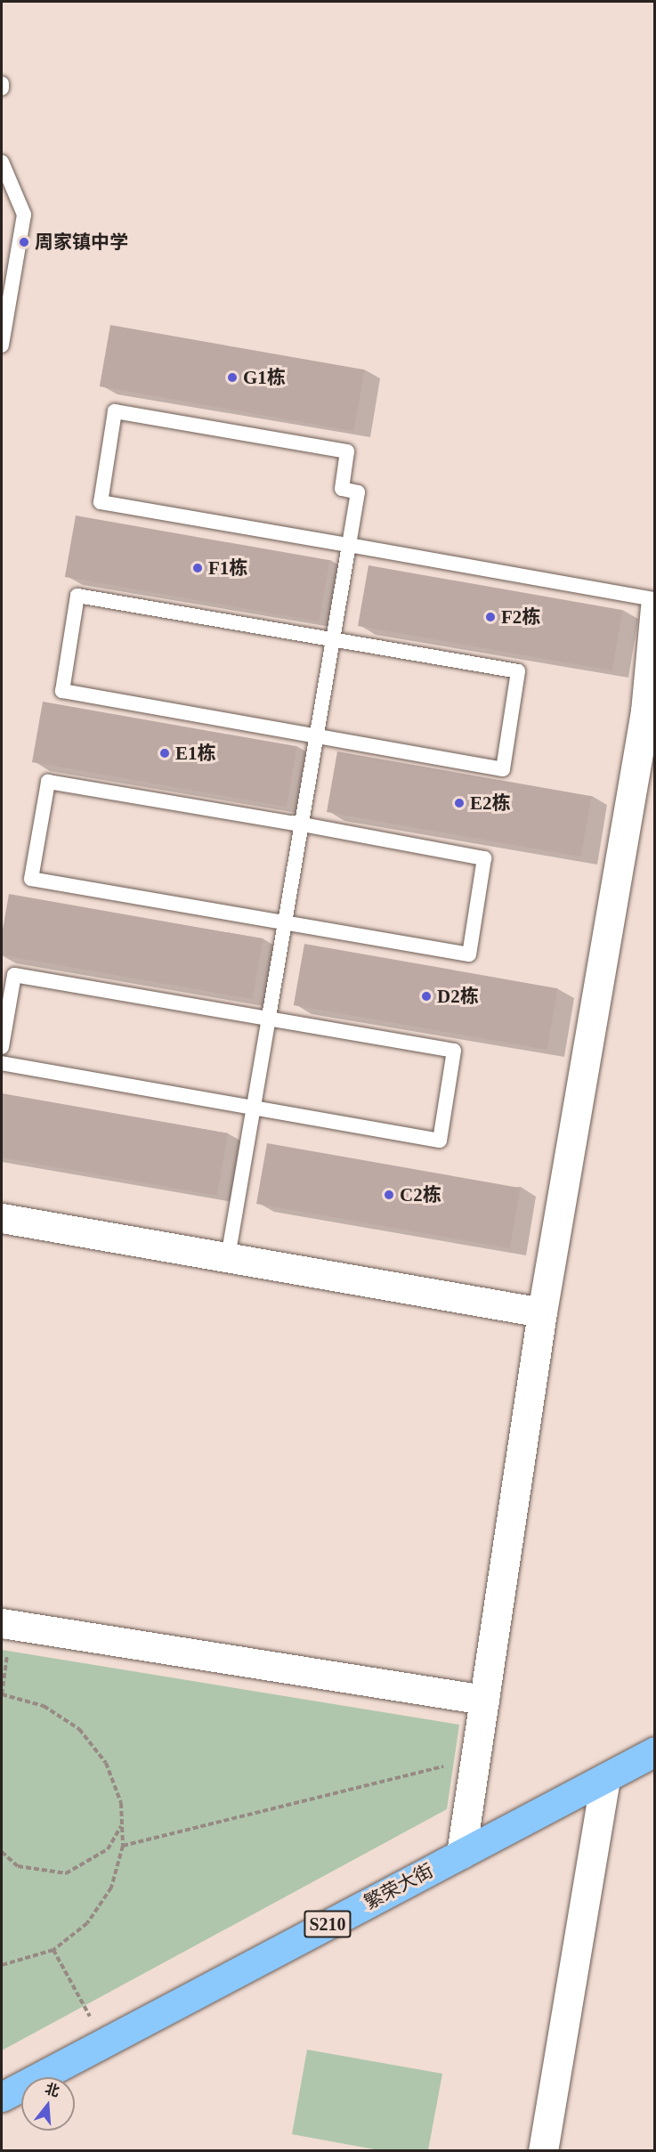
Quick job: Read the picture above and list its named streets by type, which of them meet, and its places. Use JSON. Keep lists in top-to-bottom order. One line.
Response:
{"streets":{"main road":["繁荣大街","S210"]},"places":["周家镇中学","G1栋","F1栋","F2栋","E1栋","E2栋","D2栋","C2栋"],"north":"top"}
